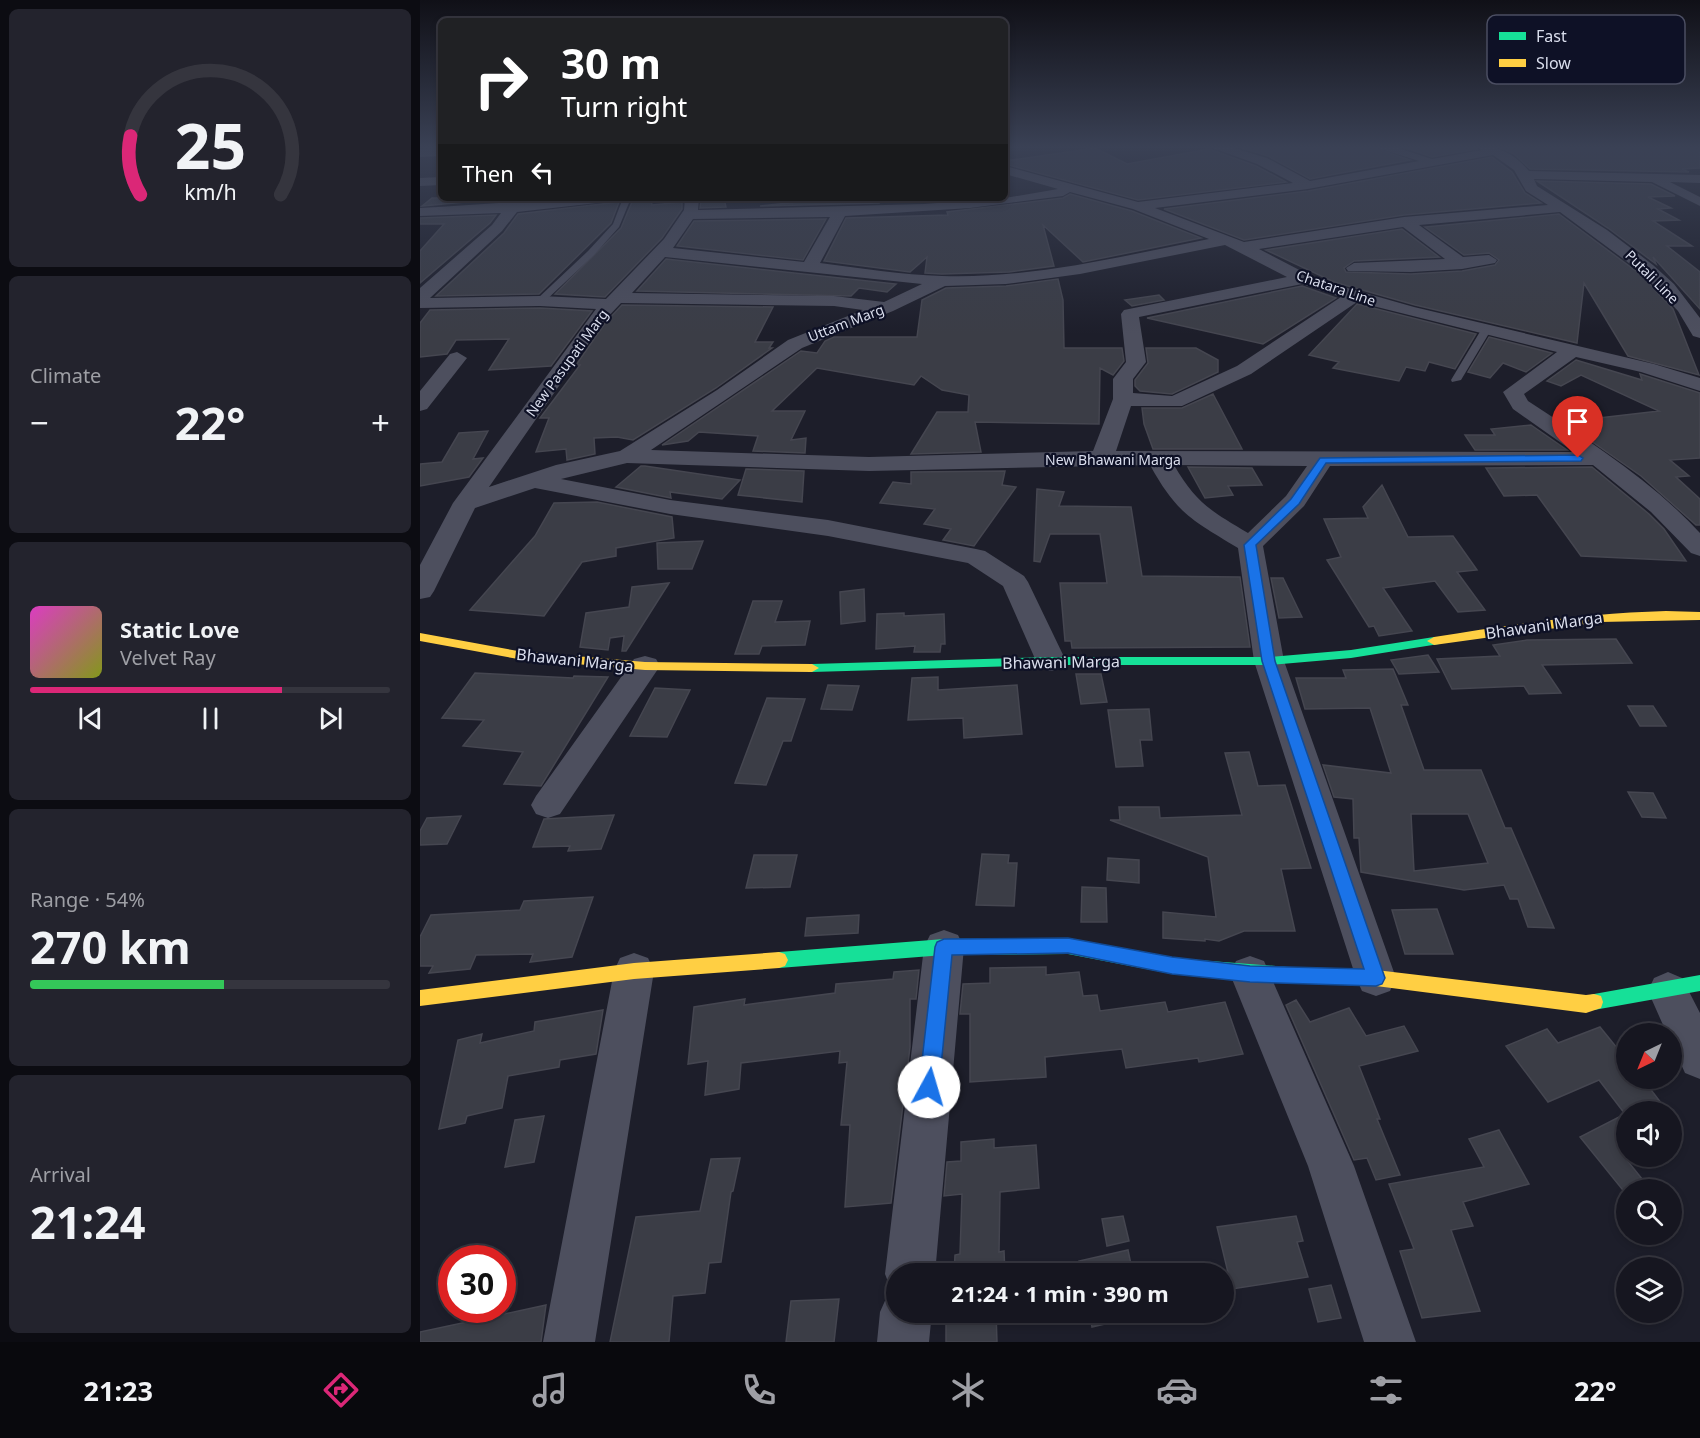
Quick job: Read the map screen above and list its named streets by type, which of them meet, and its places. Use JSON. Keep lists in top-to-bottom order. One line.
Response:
{"streets":{"street":["Putali Line","Chatara Line","Uttam Marg","New Pasupati Marg","New Bhawani Marga","Bhawani Marga"]},"crossings":[["Chatara Line","Uttam Marg"],["Uttam Marg","New Pasupati Marg"],["Uttam Marg","New Bhawani Marga"]],"legend":["Fast","Slow"],"north":"bottom left","page":{"turn":["30 m","Turn right"],"then":"Then","tile":["Climate",["Range · 54%","270 km"],["Arrival","21:24"]],"heat":["−","22°","+"],"song":["Static Love","Velvet Ray"],"limit":"30","trip":"21:24 · 1 min · 390 m","tabs":["21:23","22°"],"gauge":["25","km/h"]}}
